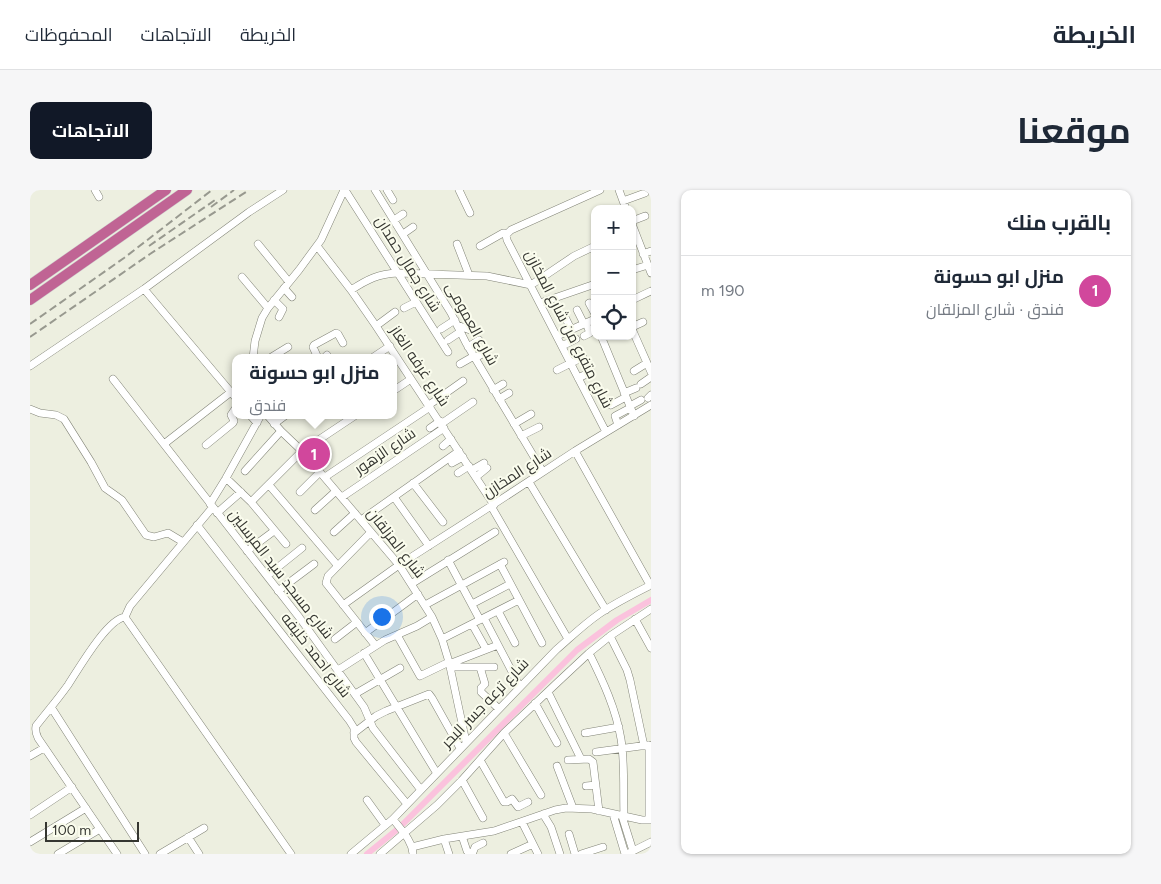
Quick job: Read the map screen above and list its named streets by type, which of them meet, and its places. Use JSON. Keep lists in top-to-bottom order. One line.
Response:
{"streets":{"street":["شارع جمال حمدان","شارع العمومى","شارع متفرع من شارع المخازن","شارع غرفه الغاز","شارع الزهور","شارع المخازن","شارع المزلقان","شارع مسجد سيد المرسلين","شارع احمد خليفه","شارع ترعه جسر البحر"]},"crossings":[["شارع العمومى","شارع المخازن"],["شارع متفرع من شارع المخازن","شارع المخازن"],["شارع غرفه الغاز","شارع الزهور"],["شارع غرفه الغاز","شارع المخازن"],["شارع غرفه الغاز","شارع ترعه جسر البحر"],["شارع الزهور","شارع المزلقان"],["شارع المخازن","شارع المزلقان"],["شارع المزلقان","شارع ترعه جسر البحر"],["شارع مسجد سيد المرسلين","شارع ترعه جسر البحر"],["شارع احمد خليفه","شارع ترعه جسر البحر"]],"scale_bar":"100 m","page":{"header":"الخريطة","nav":["الخريطة","الاتجاهات","المحفوظات"],"title":"موقعنا","buttons":"الاتجاهات","heading":"بالقرب منك","map_buttons":["+","−"],"list":[{"mark":"1","name":"منزل ابو حسونة","note":"فندق · شارع المزلقان","value":"190 m"}],"popup":["منزل ابو حسونة","فندق"],"pins":"1","scale":"100 m"}}
